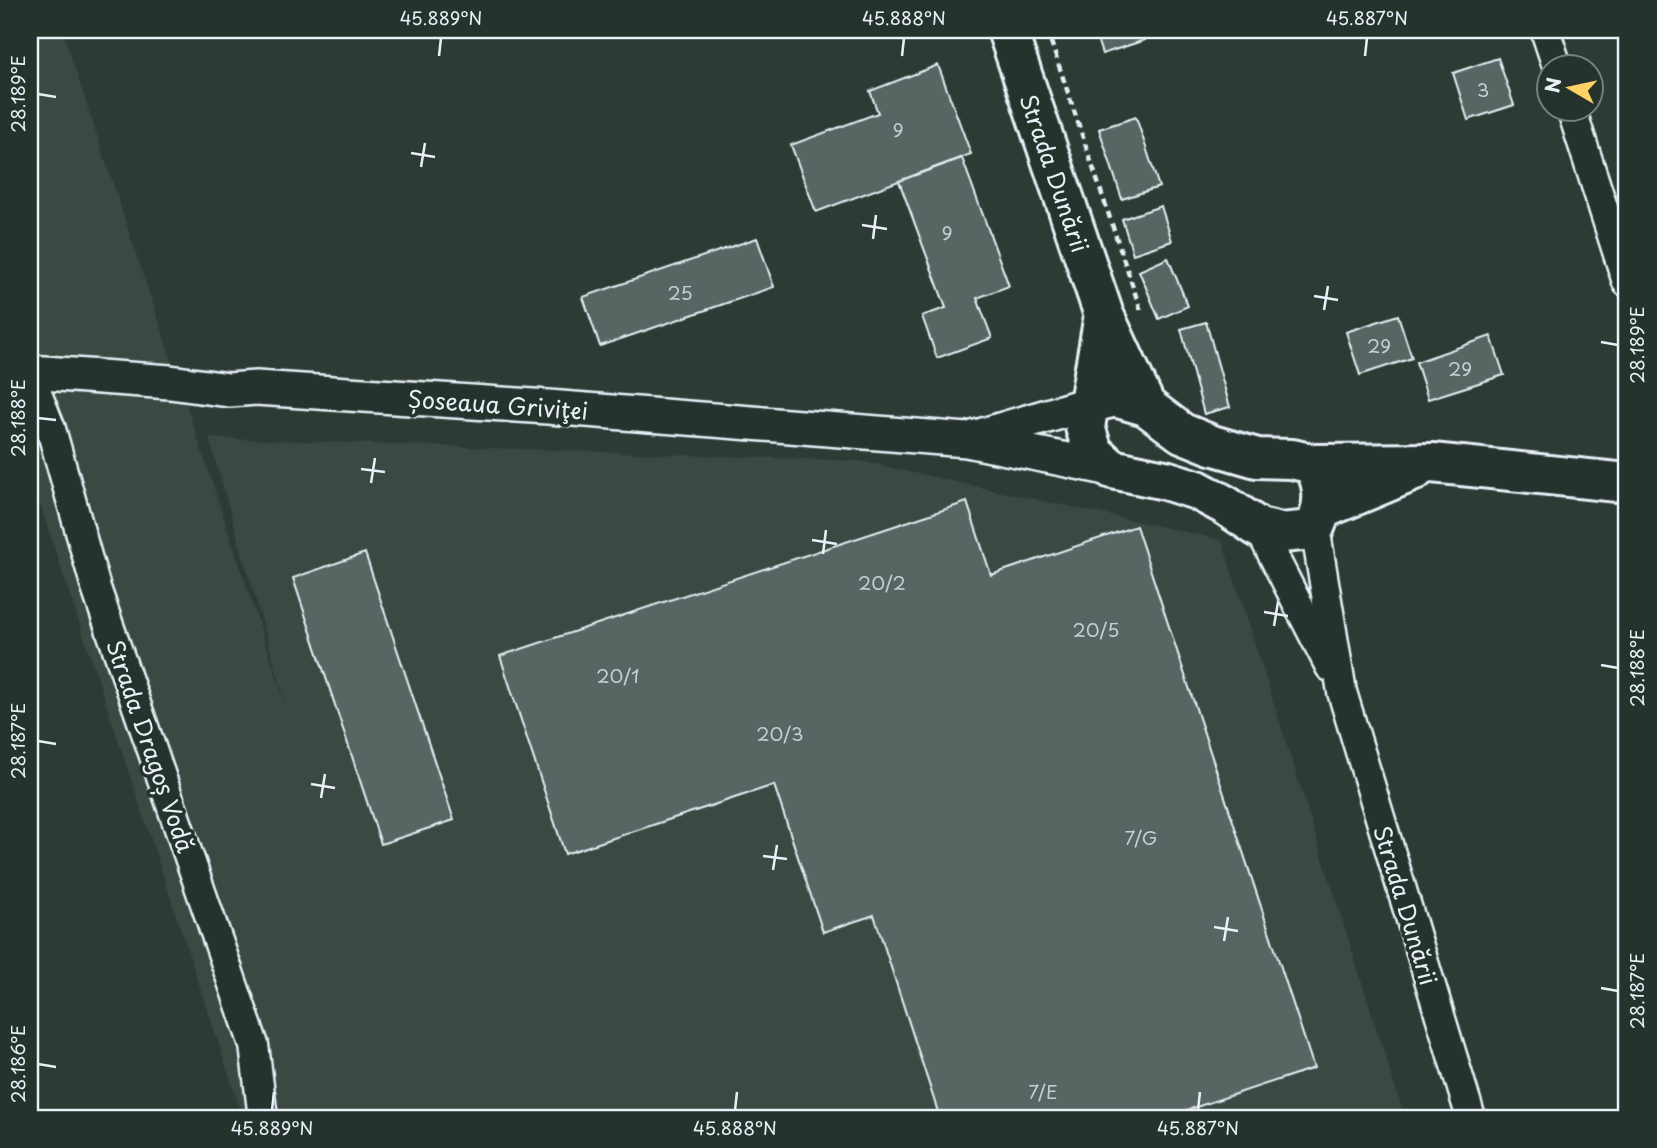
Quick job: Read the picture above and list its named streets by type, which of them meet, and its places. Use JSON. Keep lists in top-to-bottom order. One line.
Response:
{"streets":{"main road":["Strada Dunării"],"street":["Șoseaua Griviţei","Strada Dragoș Vodă"]},"crossings":[["Strada Dunării","Șoseaua Griviţei"],["Șoseaua Griviţei","Strada Dragoș Vodă"]],"house_numbers":["3","9","9","25","29","29","20/2","20/5","20/1","20/3","7/G","7/E"],"north":"left","coordinates":["45.889°N","45.888°N","45.887°N","28.189°E","28.188°E","28.187°E","28.186°E"]}
